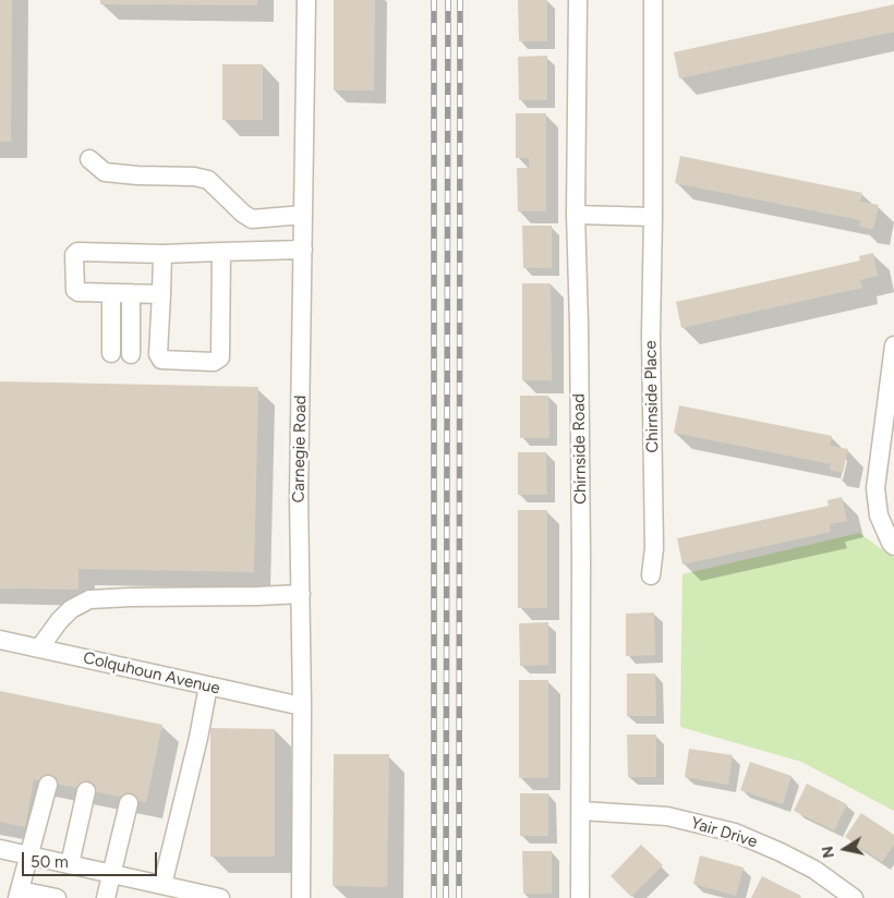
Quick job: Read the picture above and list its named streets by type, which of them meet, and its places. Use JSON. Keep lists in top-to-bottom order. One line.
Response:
{"streets":{"street":["Chirnside Place","Carnegie Road","Chirnside Road","Colquhoun Avenue","Yair Drive"]},"crossings":[["Carnegie Road","Colquhoun Avenue"],["Chirnside Road","Yair Drive"]],"scale_bar":"50 m","north":"left"}
